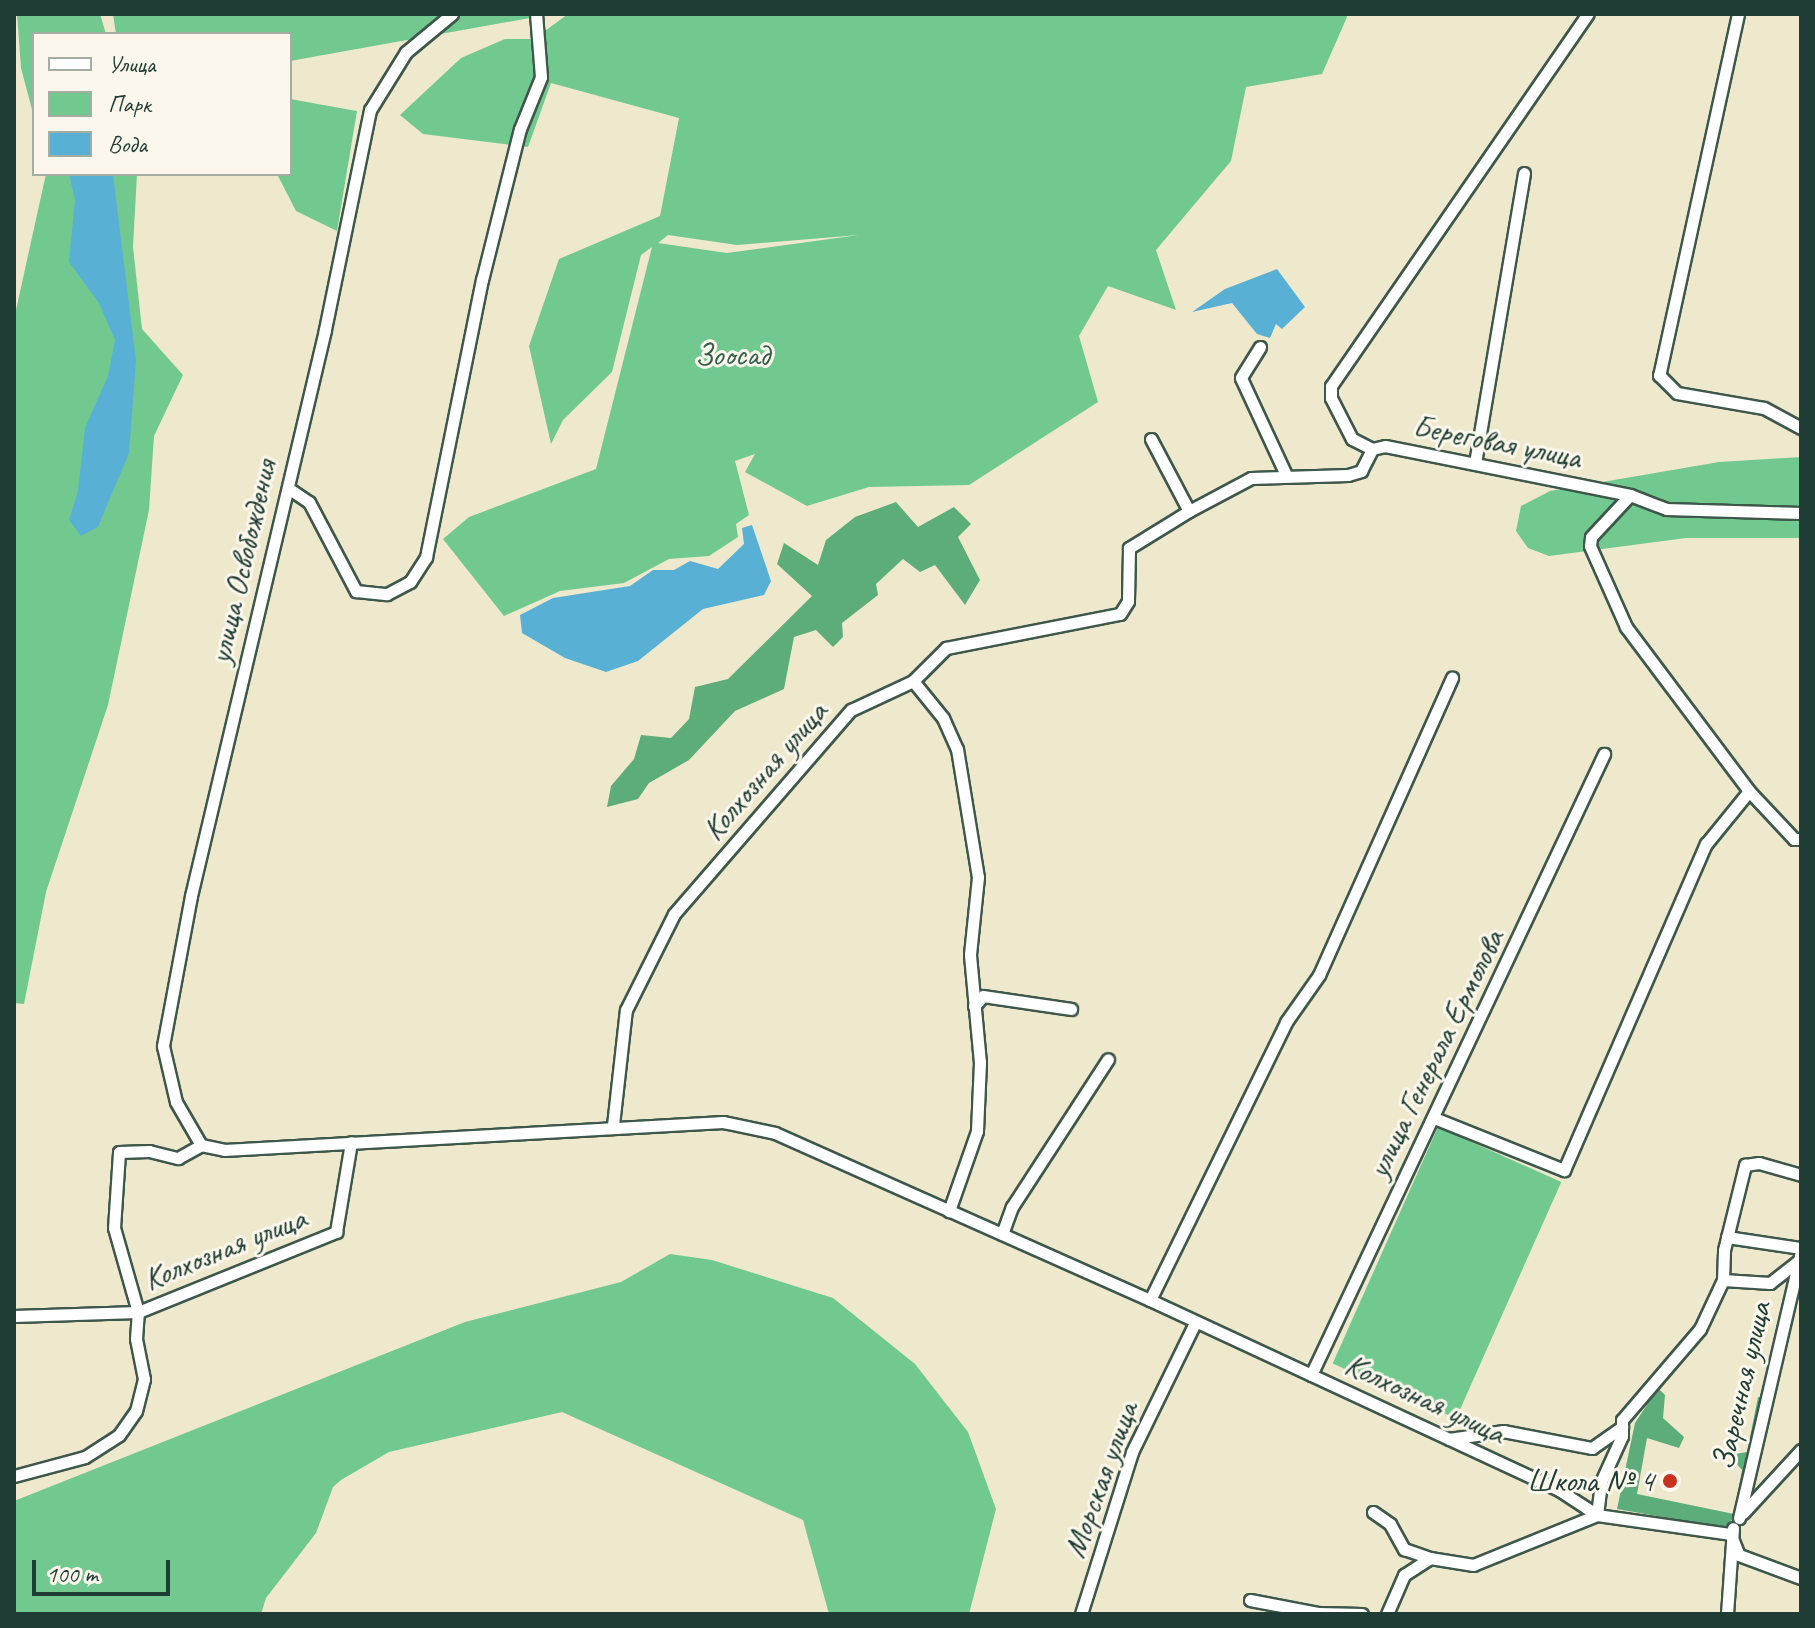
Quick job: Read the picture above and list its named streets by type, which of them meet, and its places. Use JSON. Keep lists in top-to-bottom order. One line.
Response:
{"streets":{"street":["Береговая улица","улица Освобождения","Колхозная улица","улица Генерала Ермолова","Заречная улица","Морская улица"]},"crossings":[["Береговая улица","Колхозная улица"],["улица Освобождения","Колхозная улица"],["Колхозная улица","улица Генерала Ермолова"],["Колхозная улица","Заречная улица"],["Колхозная улица","Морская улица"]],"parks":["Зоосад"],"places":["Школа № 4"],"legend":["Улица","Парк","Вода"],"scale_bar":"100 m"}
